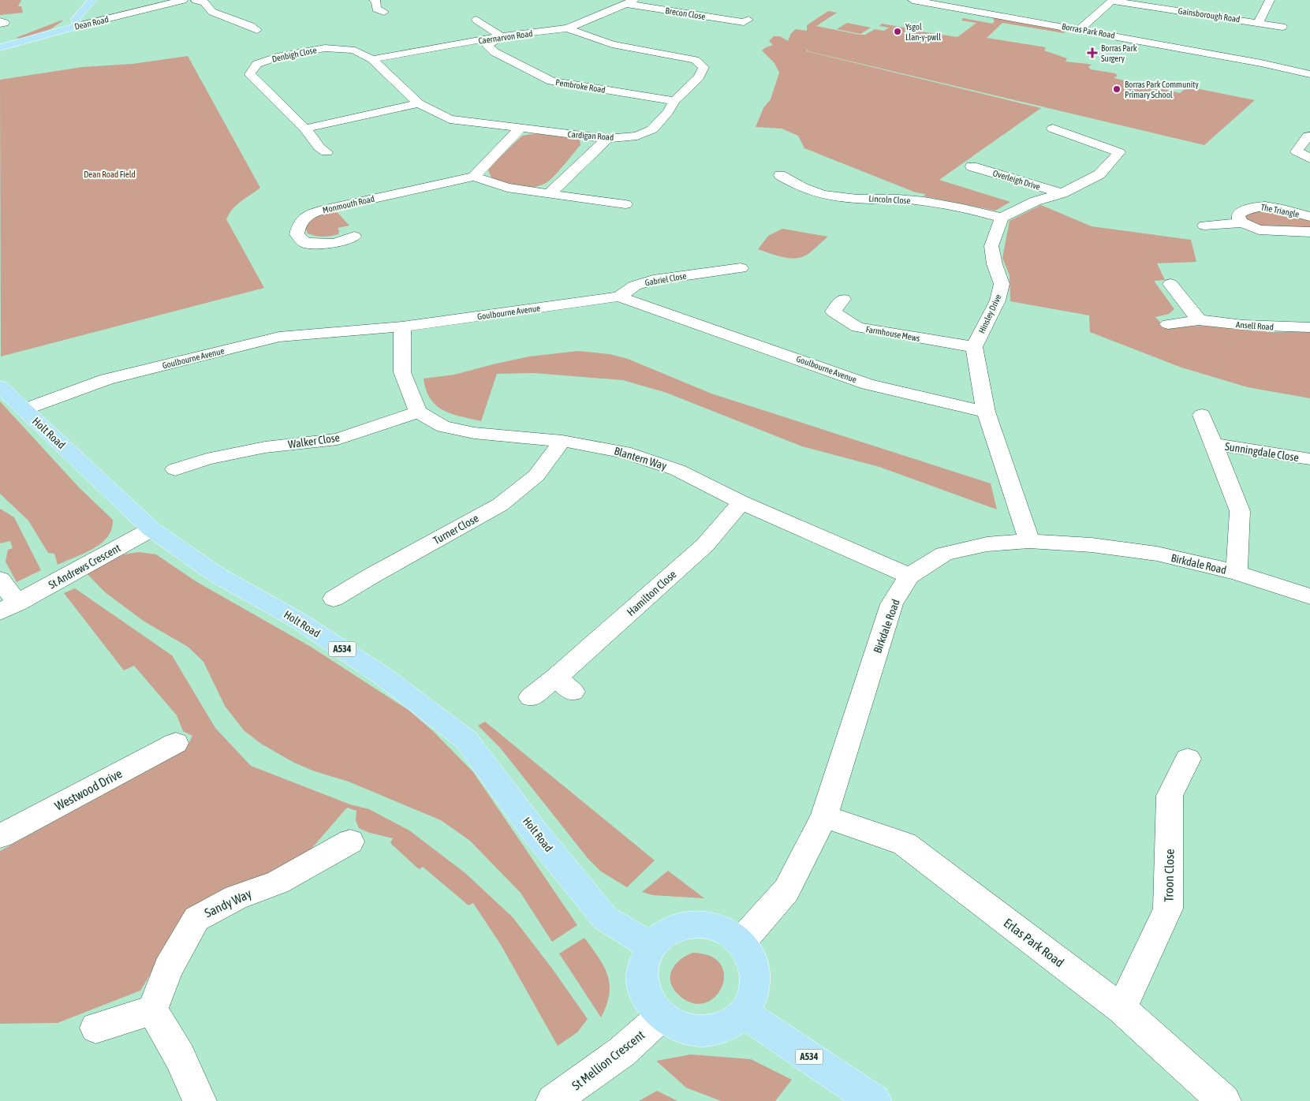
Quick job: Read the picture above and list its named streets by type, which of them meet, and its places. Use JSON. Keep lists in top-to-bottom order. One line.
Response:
{"streets":{"main road":["Dean Road","Holt Road","A534"],"street":["Brecon Close","Gainsborough Road","Borras Park Road","Caernarvon Road","Denbigh Close","Pembroke Road","Cardigan Road","Overleigh Drive","Lincoln Close","Monmouth Road","The Triangle","Gabriel Close","Goulbourne Avenue","Hinsley Drive","Ansell Road","Farmhouse Mews","Walker Close","Sunningdale Close","Blantern Way","Turner Close","Birkdale Road","St Andrews Crescent","Hamilton Close","Westwood Drive","Troon Close","Sandy Way","Erlas Park Road","St Mellion Crescent"]},"crossings":[["Brecon Close","Caernarvon Road"],["Caernarvon Road","Denbigh Close"],["Caernarvon Road","Pembroke Road"],["Caernarvon Road","Cardigan Road"],["Denbigh Close","Cardigan Road"],["Pembroke Road","Cardigan Road"],["Lincoln Close","Hinsley Drive"],["Gabriel Close","Goulbourne Avenue"],["Goulbourne Avenue","Hinsley Drive"],["Goulbourne Avenue","Holt Road"],["Hinsley Drive","Farmhouse Mews"],["Hinsley Drive","Birkdale Road"],["Holt Road","Birkdale Road"],["Holt Road","St Andrews Crescent"],["Holt Road","A534"],["Holt Road","St Mellion Crescent"],["Walker Close","Blantern Way"],["Sunningdale Close","Birkdale Road"],["Blantern Way","Turner Close"],["Blantern Way","Birkdale Road"],["Blantern Way","Hamilton Close"],["Birkdale Road","A534"],["Birkdale Road","Erlas Park Road"],["Birkdale Road","St Mellion Crescent"],["A534","St Mellion Crescent"],["Troon Close","Erlas Park Road"]],"parks":["Dean Road Field"],"places":{"other":["Ysgol Llan-y-pwll","Borras Park Community Primary School"],"health":["Borras Park Surgery"]}}
